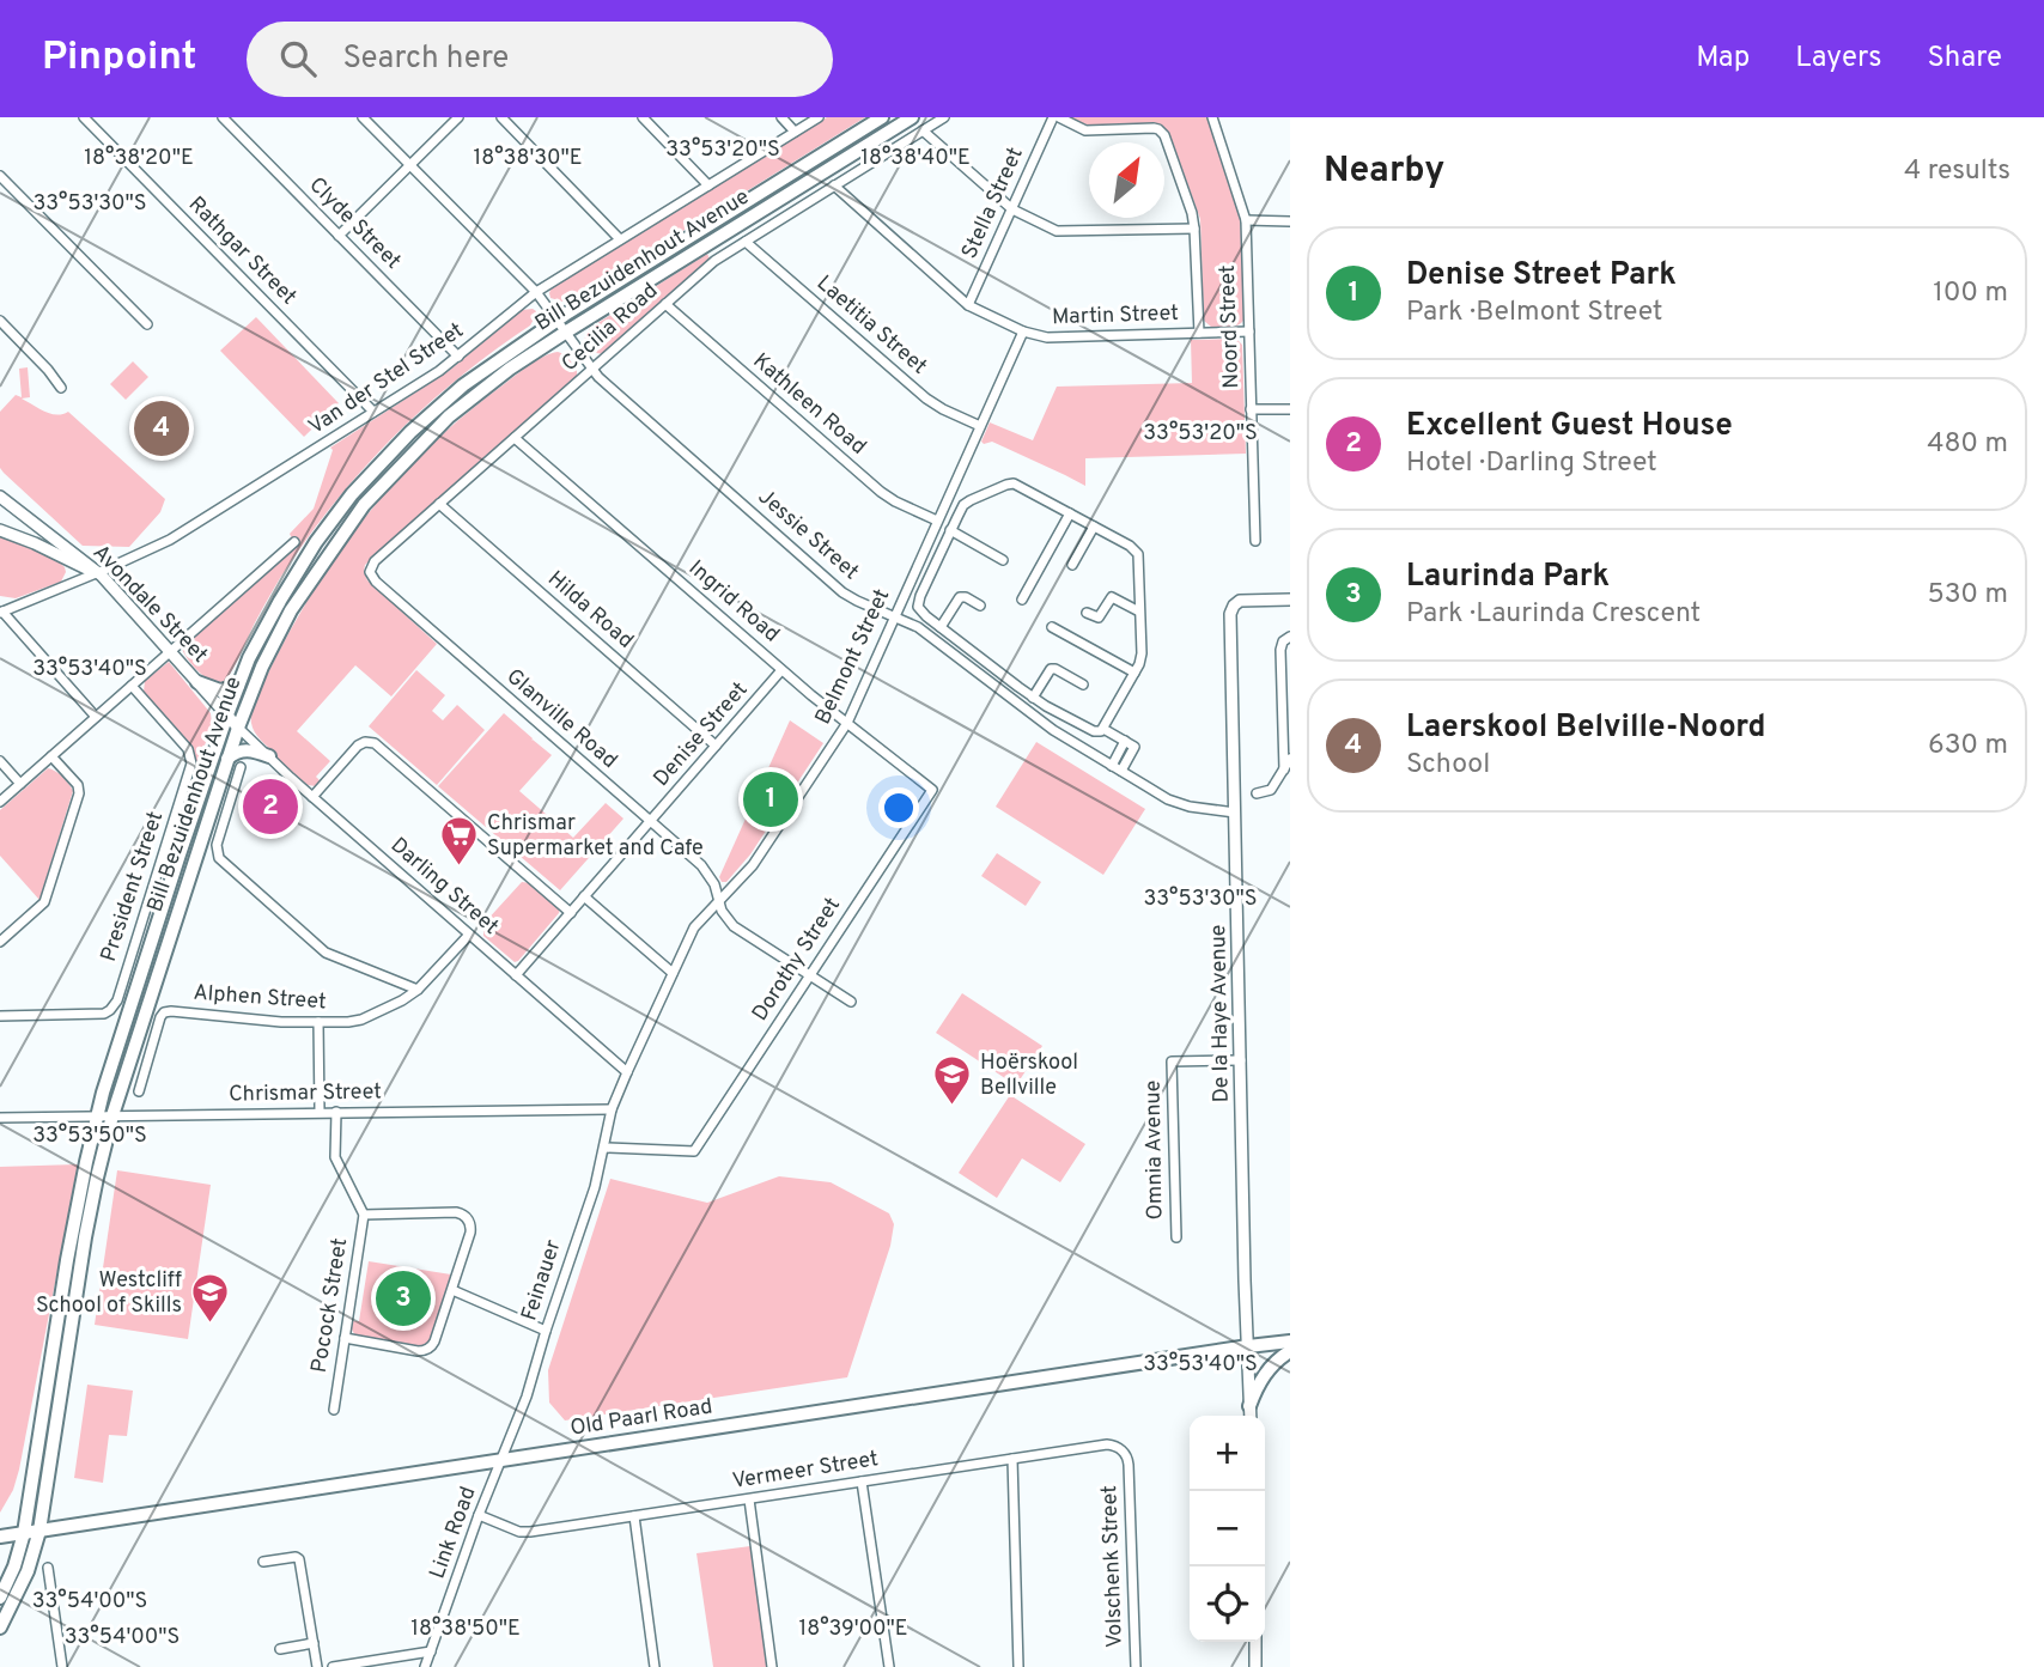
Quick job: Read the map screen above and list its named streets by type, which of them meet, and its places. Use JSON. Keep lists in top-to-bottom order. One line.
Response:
{"streets":{"main road":["Bill Bezuidenhout Avenue","Old Paarl Road"],"street":["Stella Street","Clyde Street","Rathgar Street","Martin Street","Laetitia Street","Noord Street","Cecilia Road","Van der Stel Street","Kathleen Road","Jessie Street","Ingrid Road","Avondale Street","Hilda Road","Belmont Street","Glanville Road","Denise Street","President Street","Darling Street","Dorothy Street","Alphen Street","De la Haye Avenue","Chrismar Street","Omnia Avenue","Feinauer","Pocock Street","Vermeer Street","Link Road","Volschenk Street"]},"crossings":[["Stella Street","Martin Street"],["Clyde Street","Van der Stel Street"],["Rathgar Street","Van der Stel Street"],["Bill Bezuidenhout Avenue","Jessie Street"],["Bill Bezuidenhout Avenue","Avondale Street"],["Bill Bezuidenhout Avenue","Darling Street"],["Bill Bezuidenhout Avenue","Chrismar Street"],["Bill Bezuidenhout Avenue","Old Paarl Road"],["Martin Street","Noord Street"],["Martin Street","Cecilia Road"],["Martin Street","Belmont Street"],["Laetitia Street","Cecilia Road"],["Laetitia Street","Belmont Street"],["Cecilia Road","Kathleen Road"],["Cecilia Road","Jessie Street"],["Cecilia Road","Ingrid Road"],["Cecilia Road","Hilda Road"],["Cecilia Road","Glanville Road"],["Van der Stel Street","Jessie Street"],["Van der Stel Street","Avondale Street"],["Kathleen Road","Belmont Street"],["Jessie Street","Belmont Street"],["Jessie Street","De la Haye Avenue"],["Ingrid Road","Belmont Street"],["Ingrid Road","Denise Street"],["Ingrid Road","Dorothy Street"],["Avondale Street","Darling Street"],["Hilda Road","Denise Street"],["Belmont Street","Glanville Road"],["Belmont Street","Darling Street"],["Belmont Street","Chrismar Street"],["Belmont Street","Feinauer"],["Glanville Road","Denise Street"],["Glanville Road","Dorothy Street"],["Denise Street","Darling Street"],["Darling Street","Alphen Street"],["Dorothy Street","Feinauer"],["De la Haye Avenue","Omnia Avenue"],["De la Haye Avenue","Old Paarl Road"],["Chrismar Street","Feinauer"],["Chrismar Street","Pocock Street"],["Feinauer","Old Paarl Road"],["Feinauer","Link Road"],["Old Paarl Road","Link Road"],["Vermeer Street","Link Road"],["Vermeer Street","Volschenk Street"]],"places":{"supermarket":["Chrismar Supermarket and Cafe"],"school or university":["Hoërskool Bellville","Westcliff School of Skills"]},"north":"top right","page":{"header":"Pinpoint","search":"Search here","nav":["Map","Layers","Share"],"heading":["Nearby","4 results"],"list":[{"mark":"1","name":"Denise Street Park","note":"Park · Belmont Street","value":"100 m"},{"mark":"2","name":"Excellent Guest House","note":"Hotel · Darling Street","value":"480 m"},{"mark":"3","name":"Laurinda Park","note":"Park · Laurinda Crescent","value":"530 m"},{"mark":"4","name":"Laerskool Belville-Noord","note":"School","value":"630 m"}],"pins":["4","1","2","3"],"map_buttons":["+","−"]},"coordinates":["33°53'20\"S","18°38'20\"E","18°38'30\"E","18°38'40\"E","33°53'30\"S","33°53'40\"S","33°53'50\"S","33°54'00\"S","18°38'50\"E","18°39'00\"E"]}
